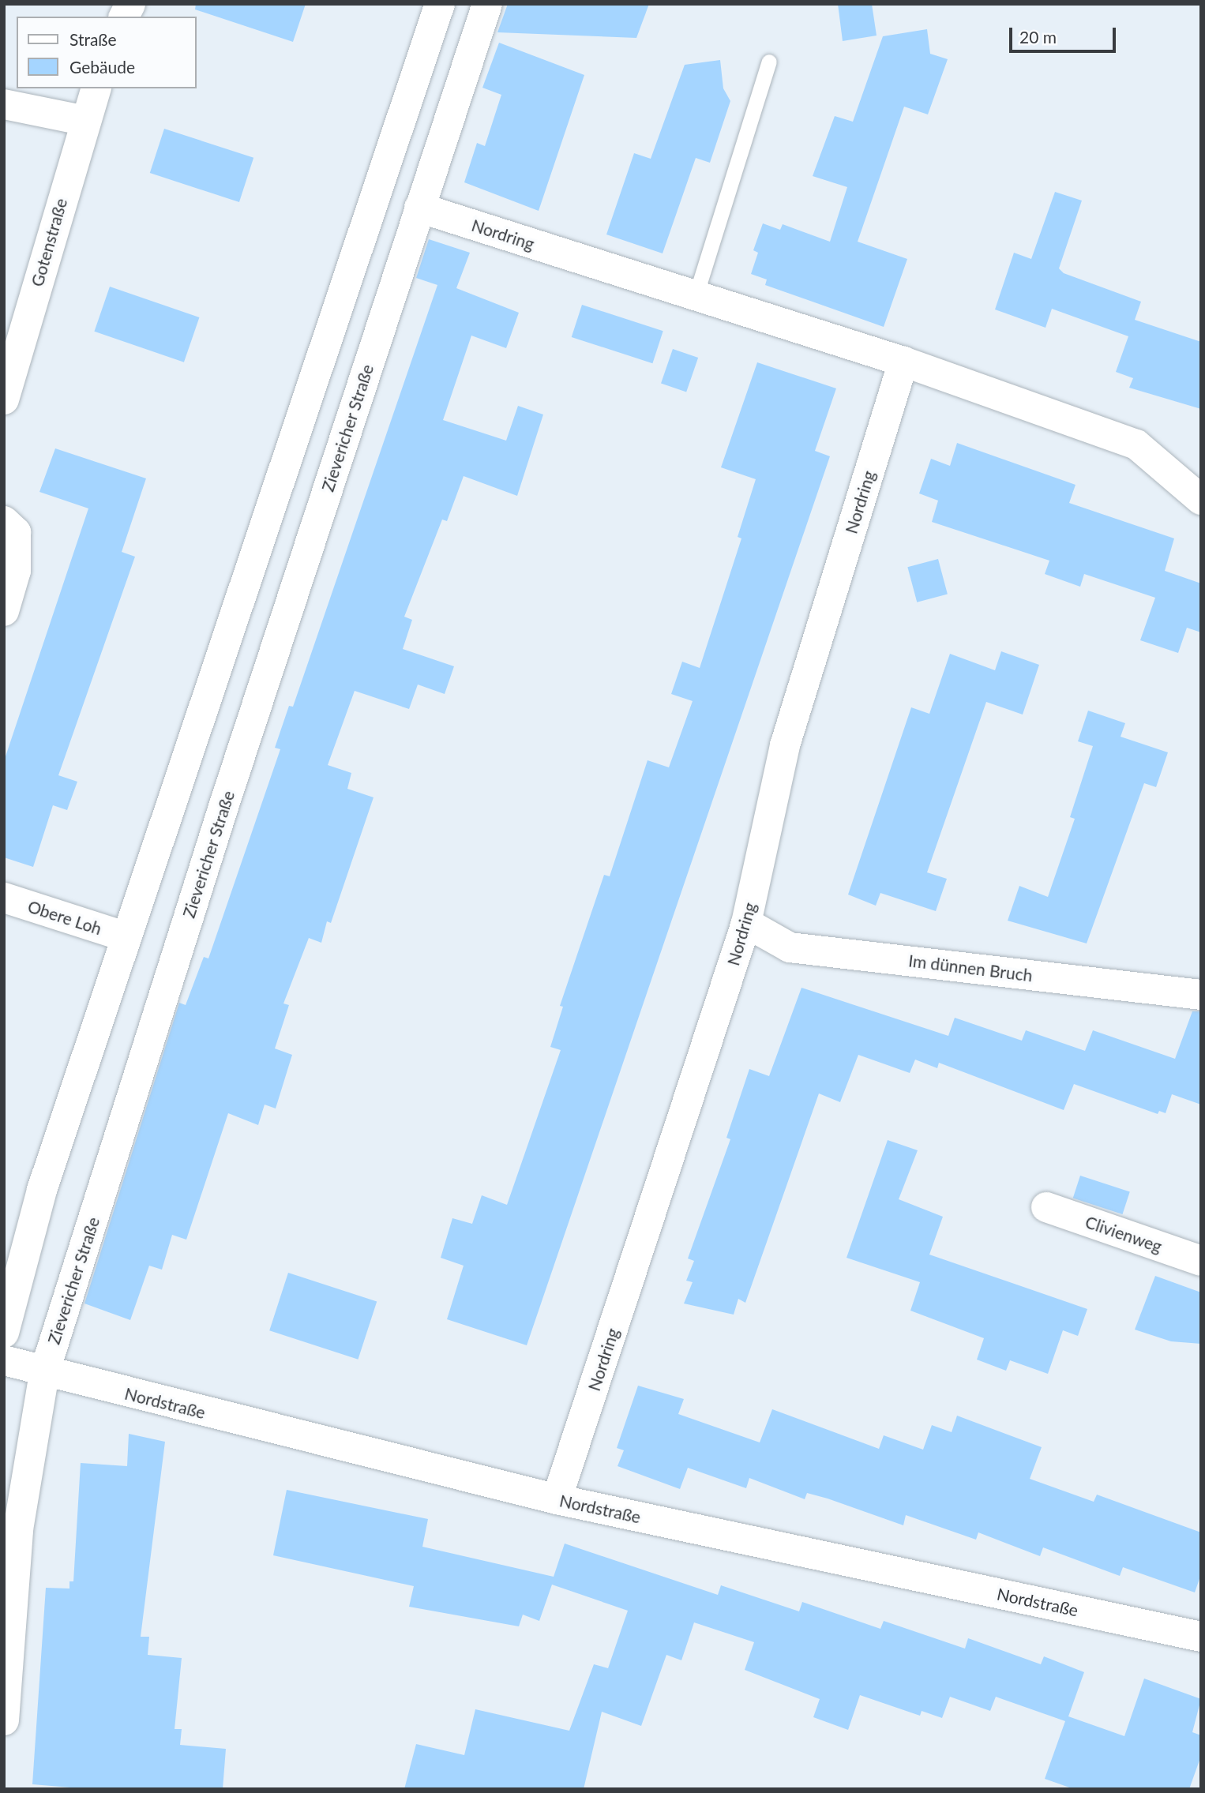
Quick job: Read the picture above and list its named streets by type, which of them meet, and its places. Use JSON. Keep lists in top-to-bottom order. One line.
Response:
{"streets":{"street":["Nordring","Gotenstraße","Zievericher Straße","Obere Loh","Im dünnen Bruch","Clivienweg","Nordstraße"]},"crossings":[["Nordring","Zievericher Straße"],["Nordring","Im dünnen Bruch"],["Nordring","Nordstraße"],["Zievericher Straße","Nordstraße"]],"legend":["Straße","Gebäude"],"scale_bar":"20 m"}
